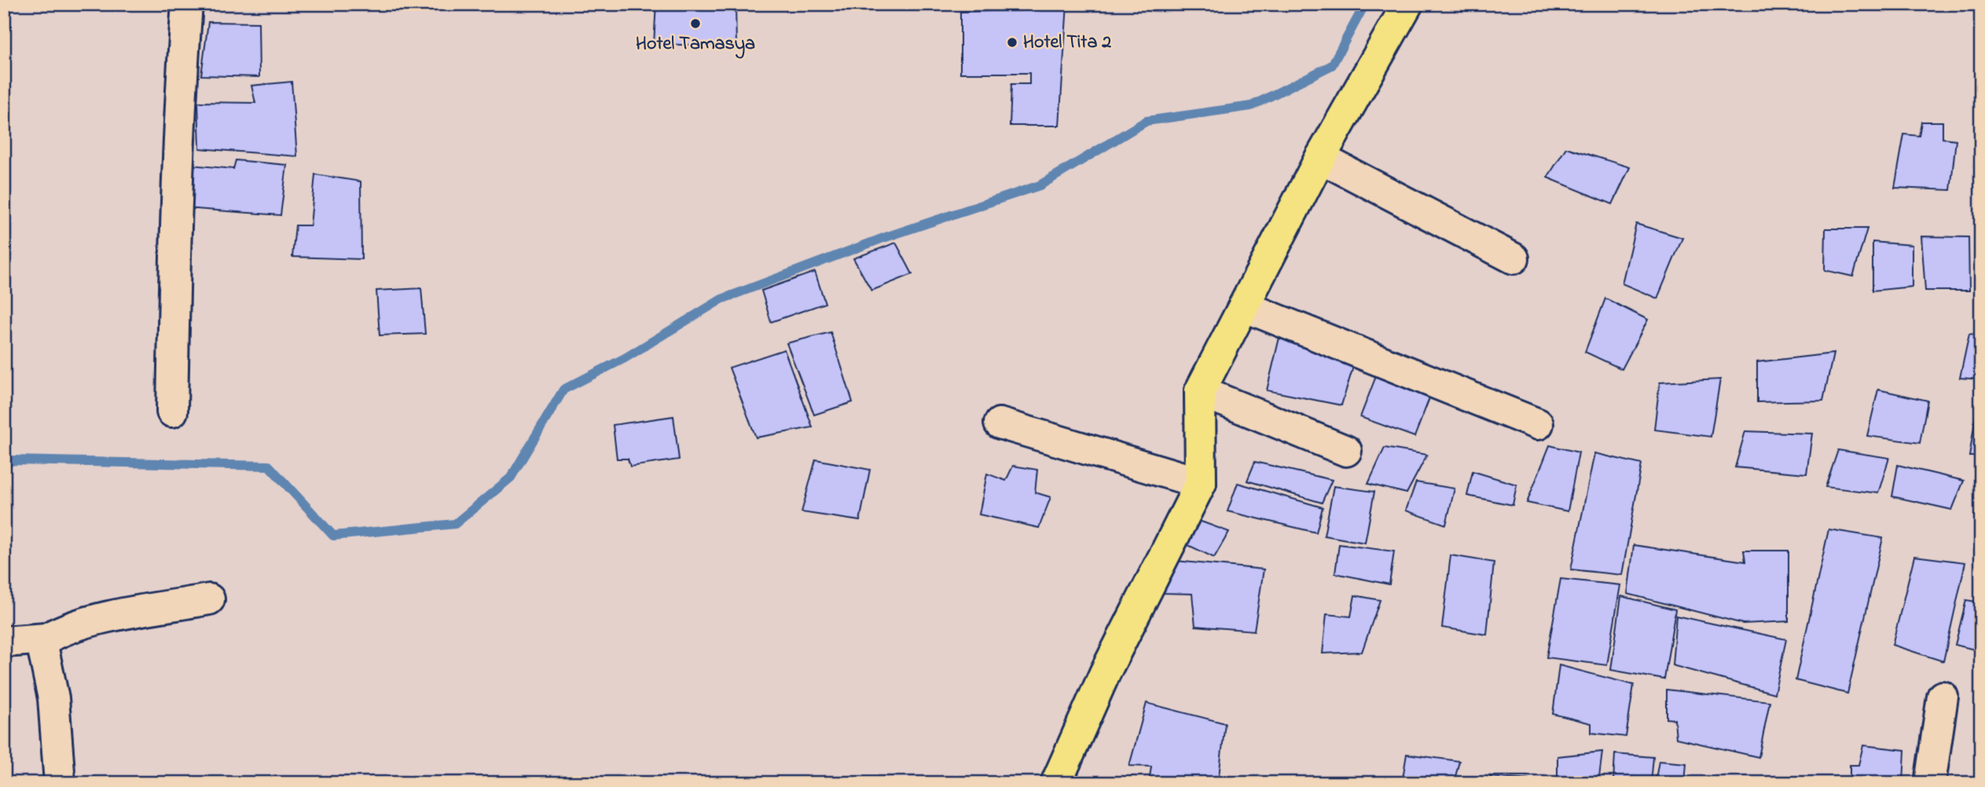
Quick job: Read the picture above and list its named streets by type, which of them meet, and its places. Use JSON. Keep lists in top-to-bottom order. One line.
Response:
{"places":["Hotel Tamasya","Hotel Tita 2"]}
